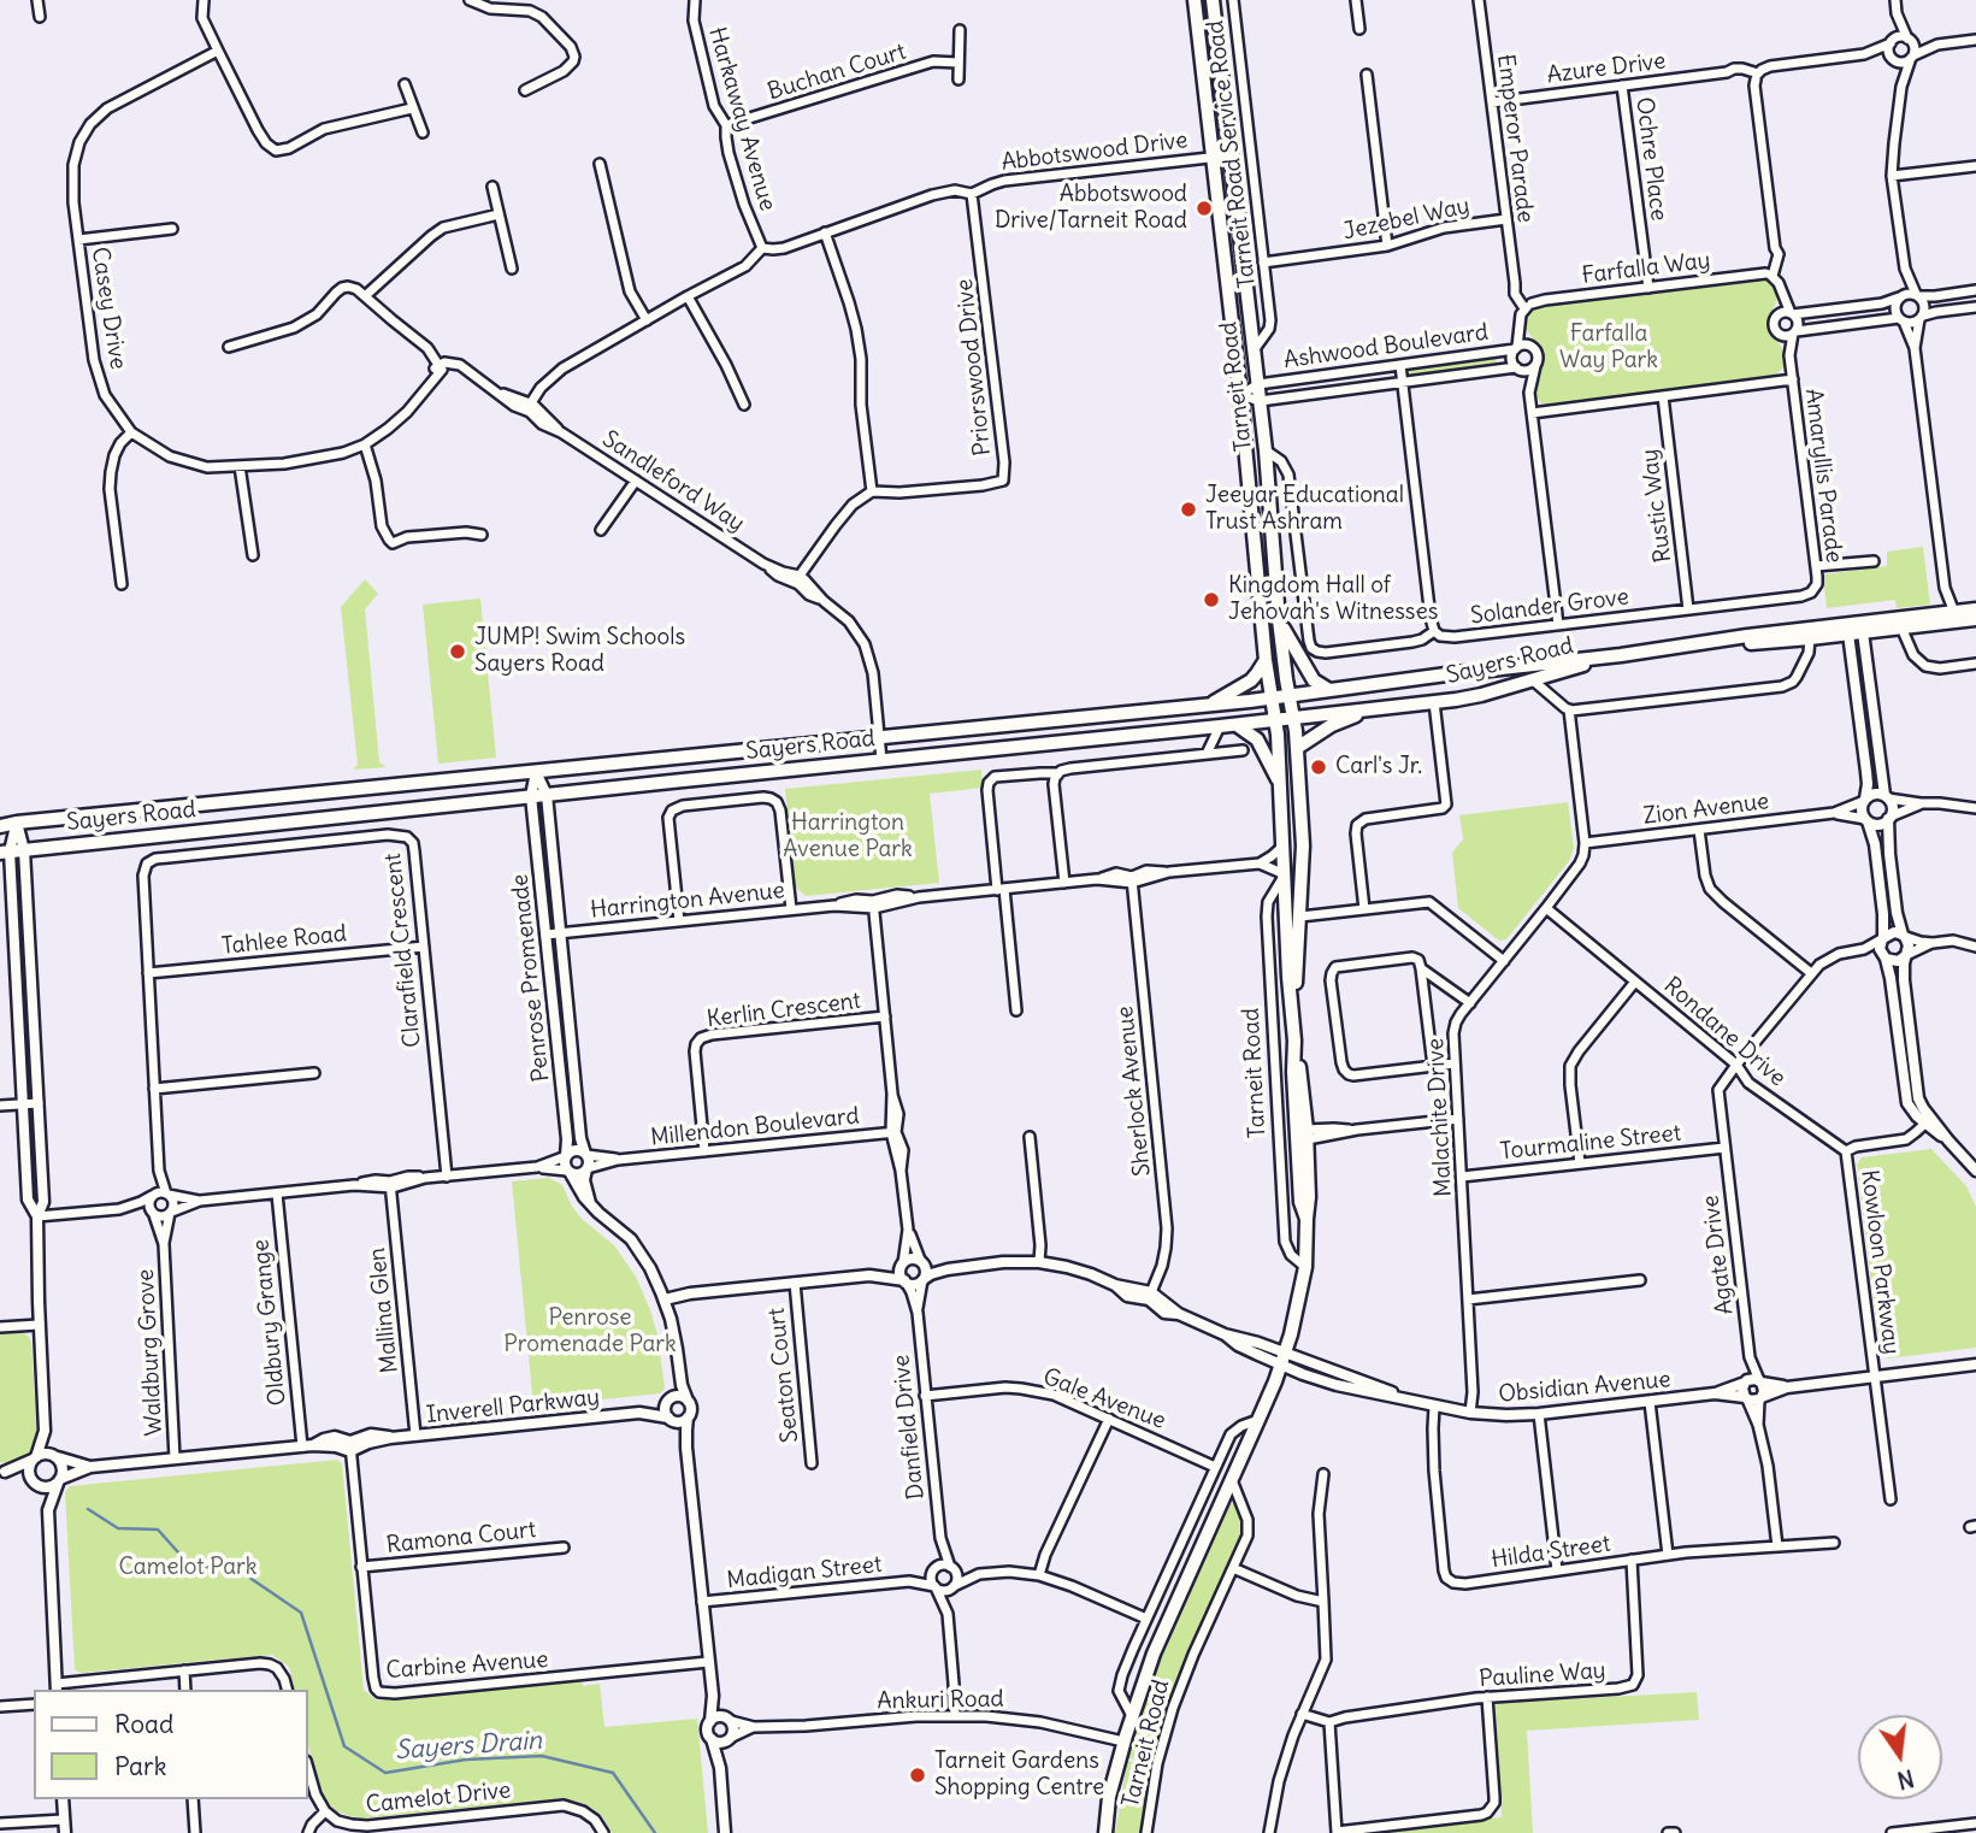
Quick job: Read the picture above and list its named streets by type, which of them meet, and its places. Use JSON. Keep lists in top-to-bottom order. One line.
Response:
{"streets":{"main road":["Tarneit Road","Sayers Road"],"street":["Azure Drive","Buchan Court","Harkaway Avenue","Emperor Parade","Abbotswood Drive","Tarneit Road Service Road","Ochre Place","Jezebel Way","Farfalla Way","Casey Drive","Ashwood Boulevard","Priorswood Drive","Amaryllis Parade","Sandleford Way","Rustic Way","Solander Grove","Zion Avenue","Harrington Avenue","Tahlee Road","Clarafield Crescent","Penrose Promenade","Kerlin Crescent","Rondane Drive","Sherlock Avenue","Malachite Drive","Millendon Boulevard","Tourmaline Street","Agate Drive","Kowloon Parkway","Mallina Glen","Oldbury Grange","Waldburg Grove","Seaton Court","Obsidian Avenue","Gale Avenue","Inverell Parkway","Danfield Drive","Ramona Court","Hilda Street","Madigan Street","Carbine Avenue","Pauline Way","Ankuri Road","Camelot Drive"]},"crossings":[["Azure Drive","Emperor Parade"],["Azure Drive","Ochre Place"],["Buchan Court","Harkaway Avenue"],["Harkaway Avenue","Abbotswood Drive"],["Emperor Parade","Jezebel Way"],["Emperor Parade","Farfalla Way"],["Abbotswood Drive","Priorswood Drive"],["Abbotswood Drive","Tarneit Road"],["Abbotswood Drive","Sandleford Way"],["Tarneit Road Service Road","Jezebel Way"],["Tarneit Road Service Road","Tarneit Road"],["Ochre Place","Farfalla Way"],["Casey Drive","Sandleford Way"],["Ashwood Boulevard","Tarneit Road"],["Tarneit Road","Solander Grove"],["Tarneit Road","Sayers Road"],["Tarneit Road","Harrington Avenue"],["Tarneit Road","Obsidian Avenue"],["Tarneit Road","Gale Avenue"],["Tarneit Road","Ankuri Road"],["Amaryllis Parade","Solander Grove"],["Sandleford Way","Sayers Road"],["Rustic Way","Solander Grove"],["Sayers Road","Penrose Promenade"],["Zion Avenue","Malachite Drive"],["Harrington Avenue","Penrose Promenade"],["Harrington Avenue","Sherlock Avenue"],["Tahlee Road","Clarafield Crescent"],["Clarafield Crescent","Waldburg Grove"],["Penrose Promenade","Millendon Boulevard"],["Kerlin Crescent","Millendon Boulevard"],["Rondane Drive","Malachite Drive"],["Rondane Drive","Agate Drive"],["Rondane Drive","Kowloon Parkway"],["Sherlock Avenue","Obsidian Avenue"],["Malachite Drive","Tourmaline Street"],["Malachite Drive","Obsidian Avenue"],["Tourmaline Street","Agate Drive"],["Agate Drive","Obsidian Avenue"],["Mallina Glen","Inverell Parkway"],["Oldbury Grange","Inverell Parkway"],["Waldburg Grove","Inverell Parkway"],["Obsidian Avenue","Hilda Street"],["Gale Avenue","Danfield Drive"],["Inverell Parkway","Carbine Avenue"],["Danfield Drive","Madigan Street"],["Ramona Court","Carbine Avenue"],["Hilda Street","Pauline Way"]],"water":["Sayers Drain"],"parks":["Farfalla Way Park","Harrington Avenue Park","Penrose Promenade Park","Camelot Park"],"places":["Abbotswood Drive/Tarneit Road","Jeeyar Educational Trust Ashram","Kingdom Hall of Jehovah's Witnesses","JUMP! Swim Schools Sayers Road","Carl's Jr.","Tarneit Gardens Shopping Centre"],"legend":["Road","Park"],"north":"bottom"}
